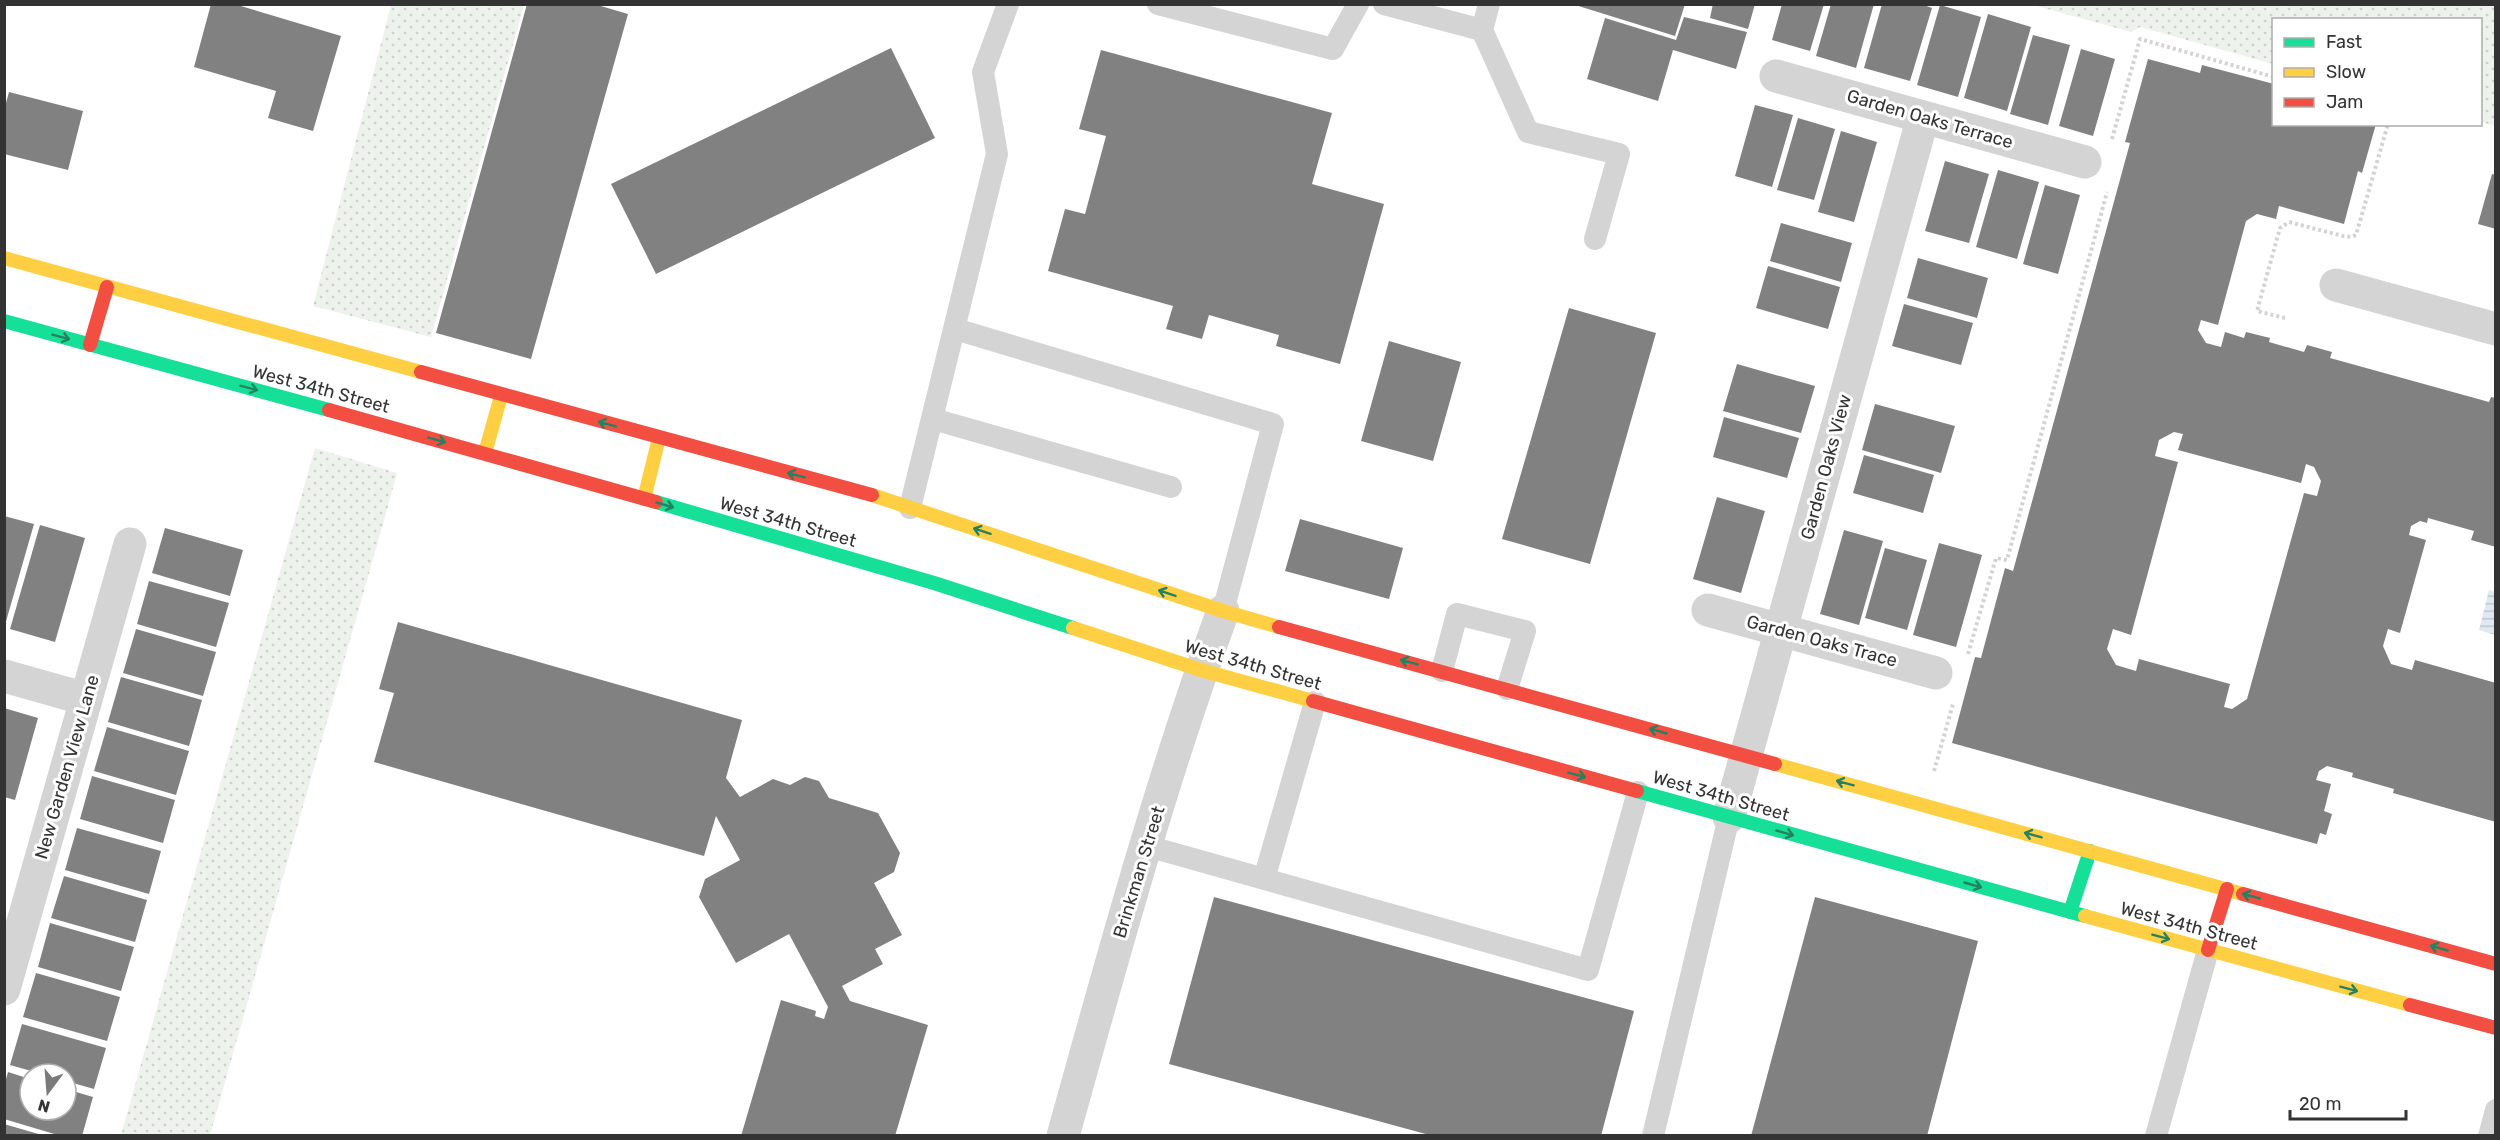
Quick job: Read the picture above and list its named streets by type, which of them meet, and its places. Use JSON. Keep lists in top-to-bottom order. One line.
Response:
{"streets":{"main road":["West 34th Street"],"street":["Garden Oaks Terrace","Garden Oaks View","Garden Oaks Trace","New Garden View Lane","Brinkman Street"]},"crossings":[["Garden Oaks Terrace","Garden Oaks View"],["West 34th Street","Garden Oaks View"],["West 34th Street","Brinkman Street"],["Garden Oaks View","Garden Oaks Trace"]],"legend":["Fast","Slow","Jam"],"scale_bar":"20 m","north":"bottom"}
